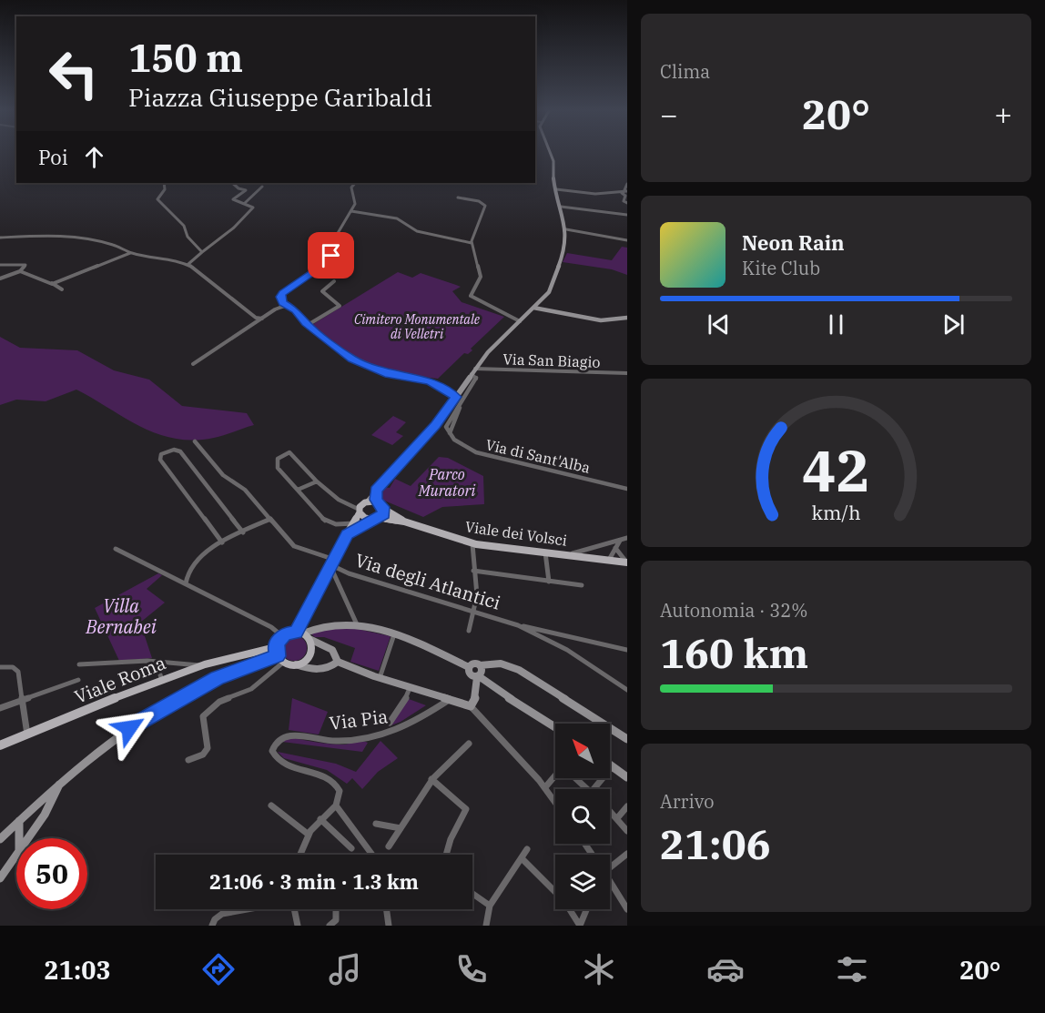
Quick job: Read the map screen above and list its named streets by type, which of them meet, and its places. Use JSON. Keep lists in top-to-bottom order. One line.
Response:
{"streets":{"main road":["Viale dei Volsci","Viale Roma"],"street":["Via San Biagio","Via di Sant'Alba","Via degli Atlantici","Via Pia"]},"crossings":[["Via San Biagio","Via di Sant'Alba"]],"parks":["Cimitero Monumentale di Velletri","Parco Muratori","Villa Bernabei"],"north":"top left","page":{"tile":["Clima",["Autonomia · 32%","160 km"],["Arrivo","21:06"]],"turn":["150 m","Piazza Giuseppe Garibaldi"],"heat":["−","20°","+"],"then":"Poi","song":["Neon Rain","Kite Club"],"limit":"50","trip":"21:06 · 3 min · 1.3 km","tabs":["21:03","20°"],"gauge":["42","km/h"]}}
